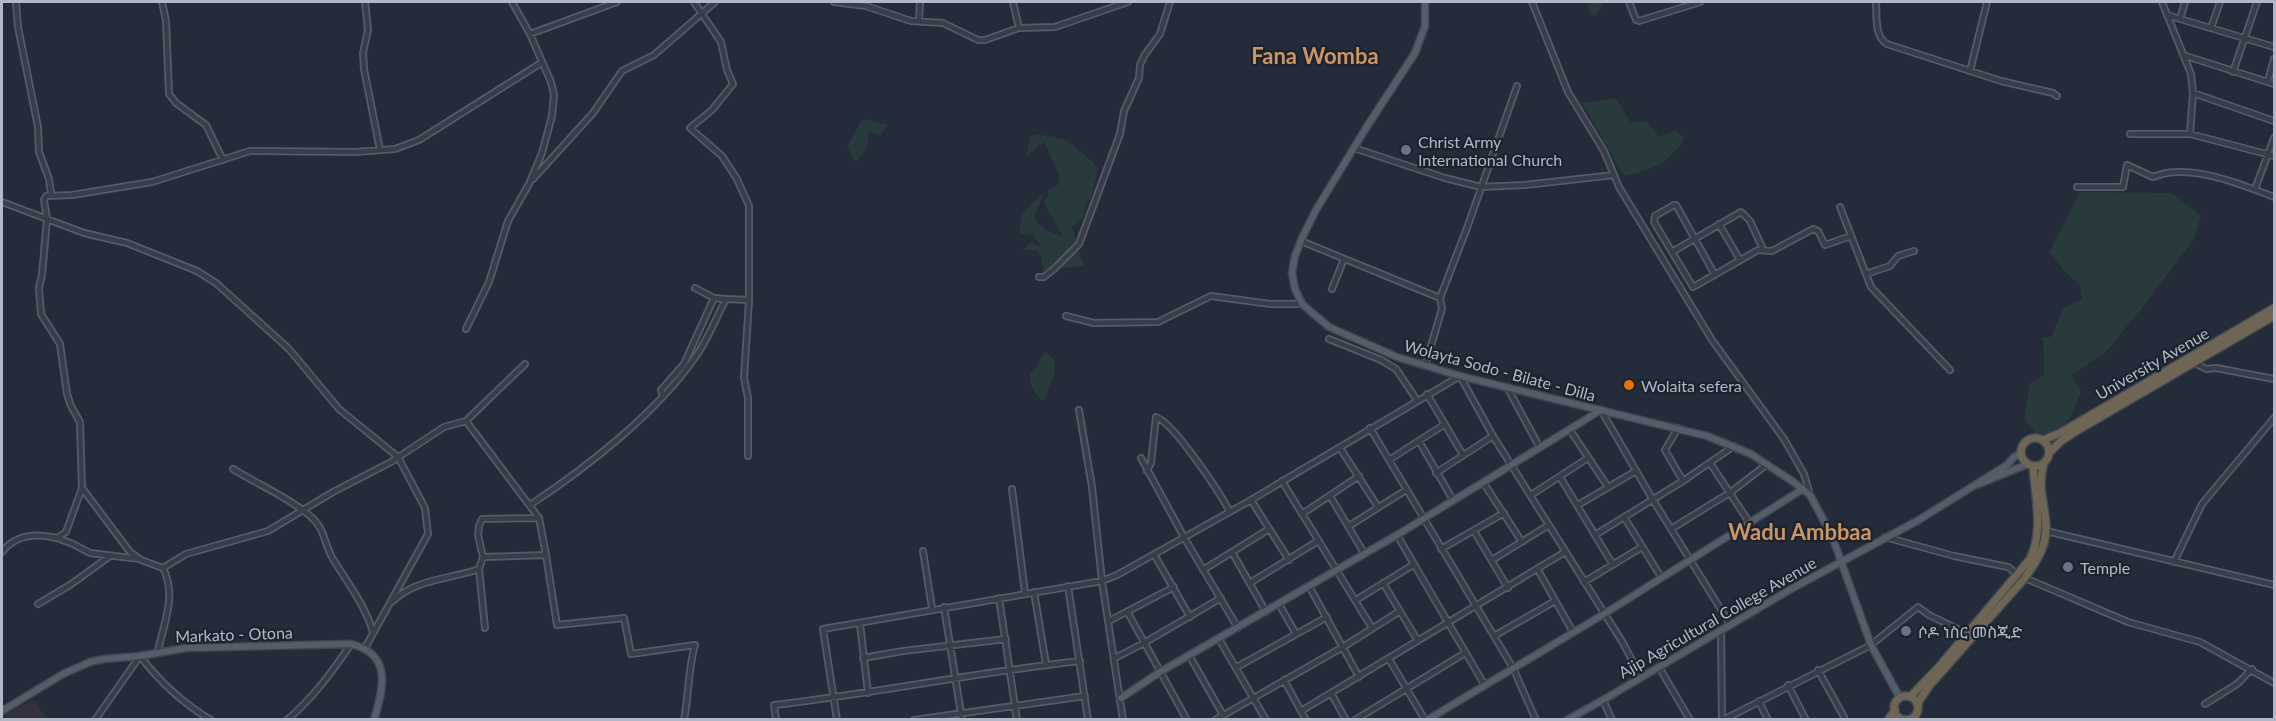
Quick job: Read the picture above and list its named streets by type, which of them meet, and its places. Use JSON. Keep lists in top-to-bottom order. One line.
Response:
{"streets":{"highway":["University Avenue"],"main road":["Wolayta Sodo - Bilate - Dilla","Ajip Agricultural College Avenue","Markato - Otona"]},"crossings":[["Wolayta Sodo - Bilate - Dilla","Ajip Agricultural College Avenue"]],"districts":["Fana Womba","Wadu Ambbaa"],"places":["Christ Army International Church","Wolaita sefera","Temple","ሶዶ ነስር መስጂድ"]}
